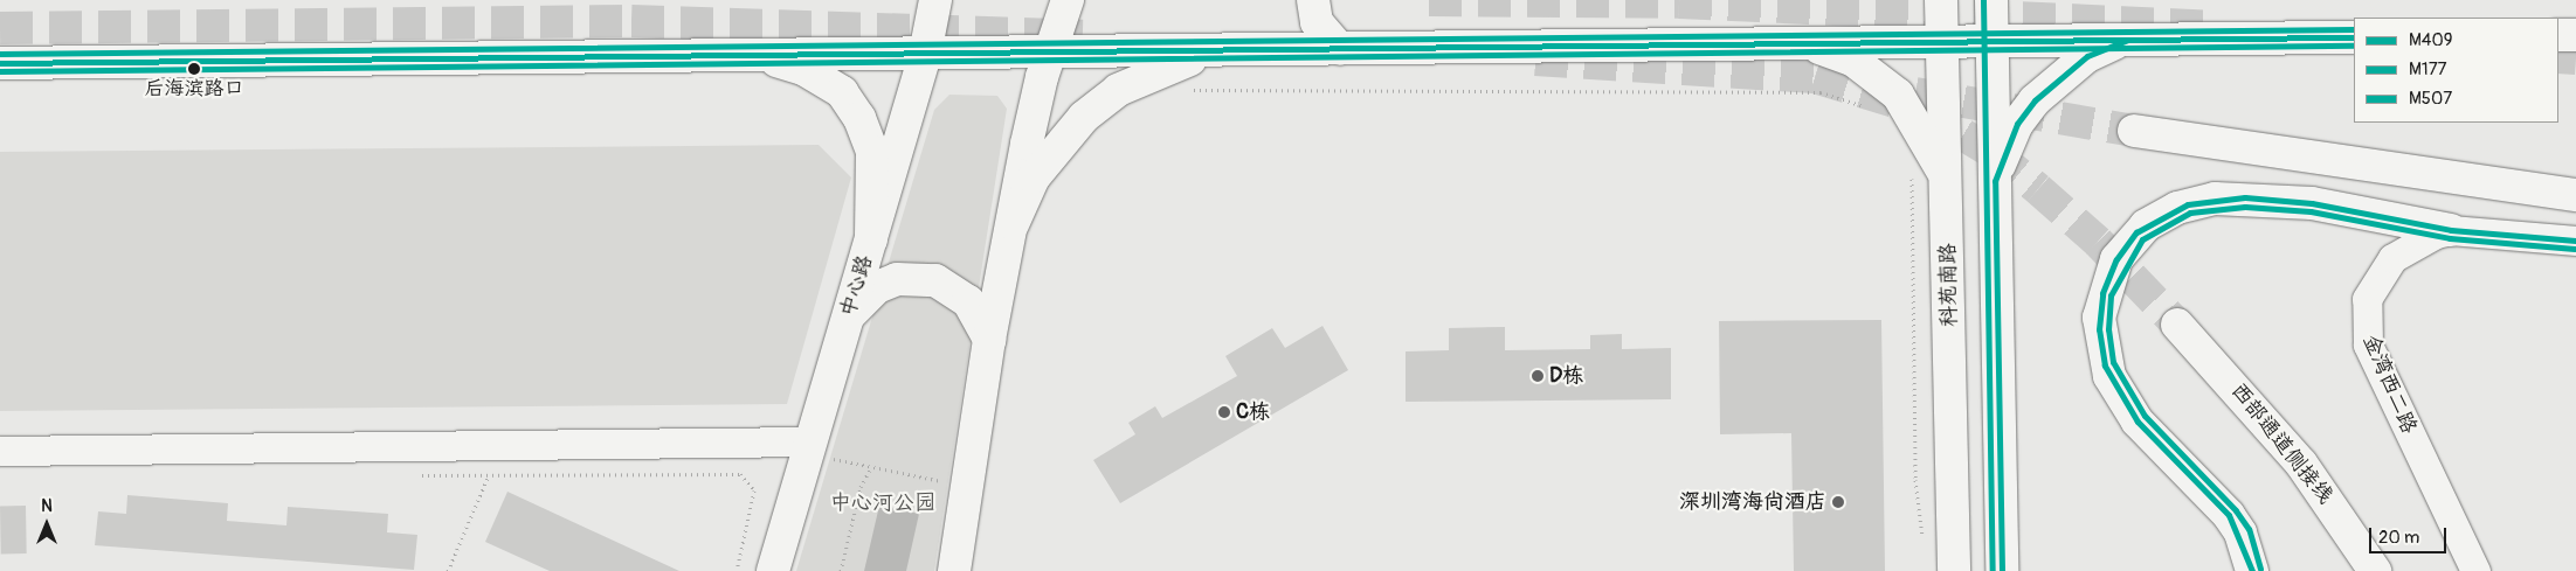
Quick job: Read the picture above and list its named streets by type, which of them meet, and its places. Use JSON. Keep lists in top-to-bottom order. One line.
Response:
{"streets":{"main road":["科苑南路","中心路","西部通道侧接线"],"street":["金湾西二路"]},"parks":["中心河公园"],"places":["后海滨路口","D栋","C栋","深圳湾海尚酒店"],"lines":["transit line M177","transit line M507","transit line M409"],"legend":["M409","M177","M507"],"scale_bar":"20 m","north":"top"}
